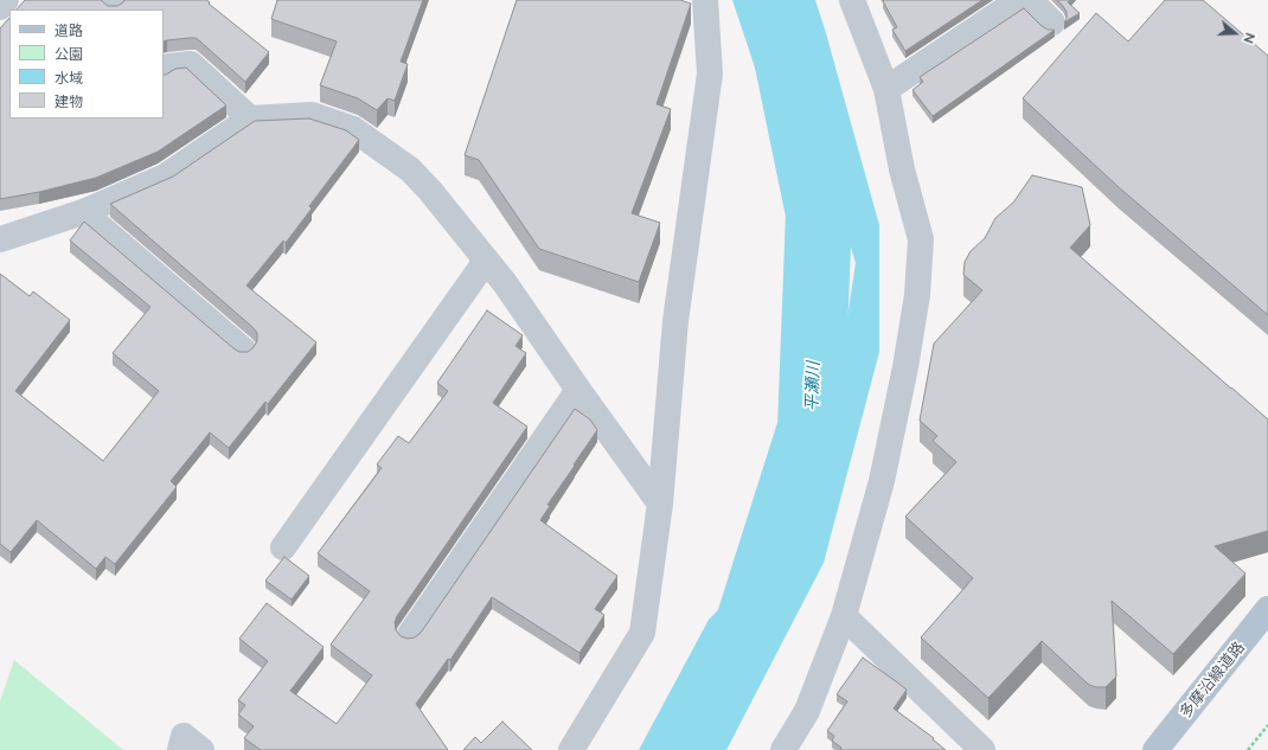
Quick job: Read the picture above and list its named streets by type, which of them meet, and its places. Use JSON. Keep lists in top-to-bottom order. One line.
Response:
{"streets":{"main road":["多摩沿線道路"]},"water":["平瀬川"],"legend":["道路","公園","水域","建物"],"north":"right"}
